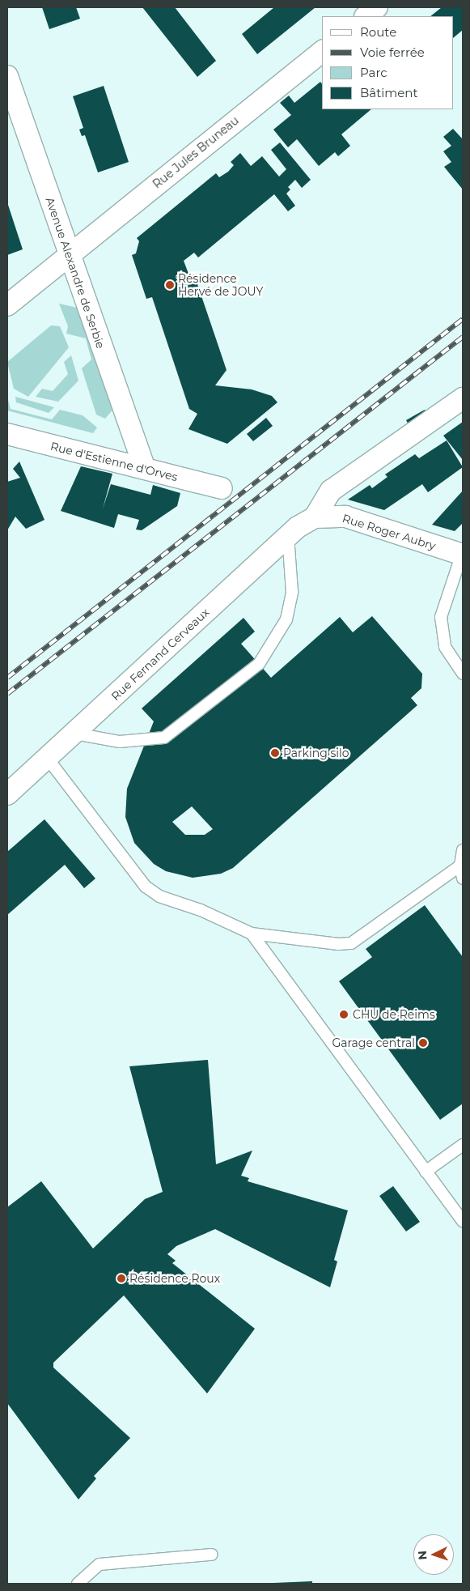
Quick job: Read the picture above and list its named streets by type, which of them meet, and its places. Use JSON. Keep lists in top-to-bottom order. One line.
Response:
{"streets":{"street":["Rue Jules Bruneau","Avenue Alexandre de Serbie","Rue d'Estienne d'Orves","Rue Roger Aubry","Rue Fernand Cerveaux"]},"crossings":[["Rue Jules Bruneau","Avenue Alexandre de Serbie"],["Avenue Alexandre de Serbie","Rue d'Estienne d'Orves"],["Rue Roger Aubry","Rue Fernand Cerveaux"]],"places":["Résidence Hervé de JOUY","Parking silo","CHU de Reims","Garage central","Résidence Roux"],"legend":["Route","Voie ferrée","Parc","Bâtiment"],"north":"left"}
